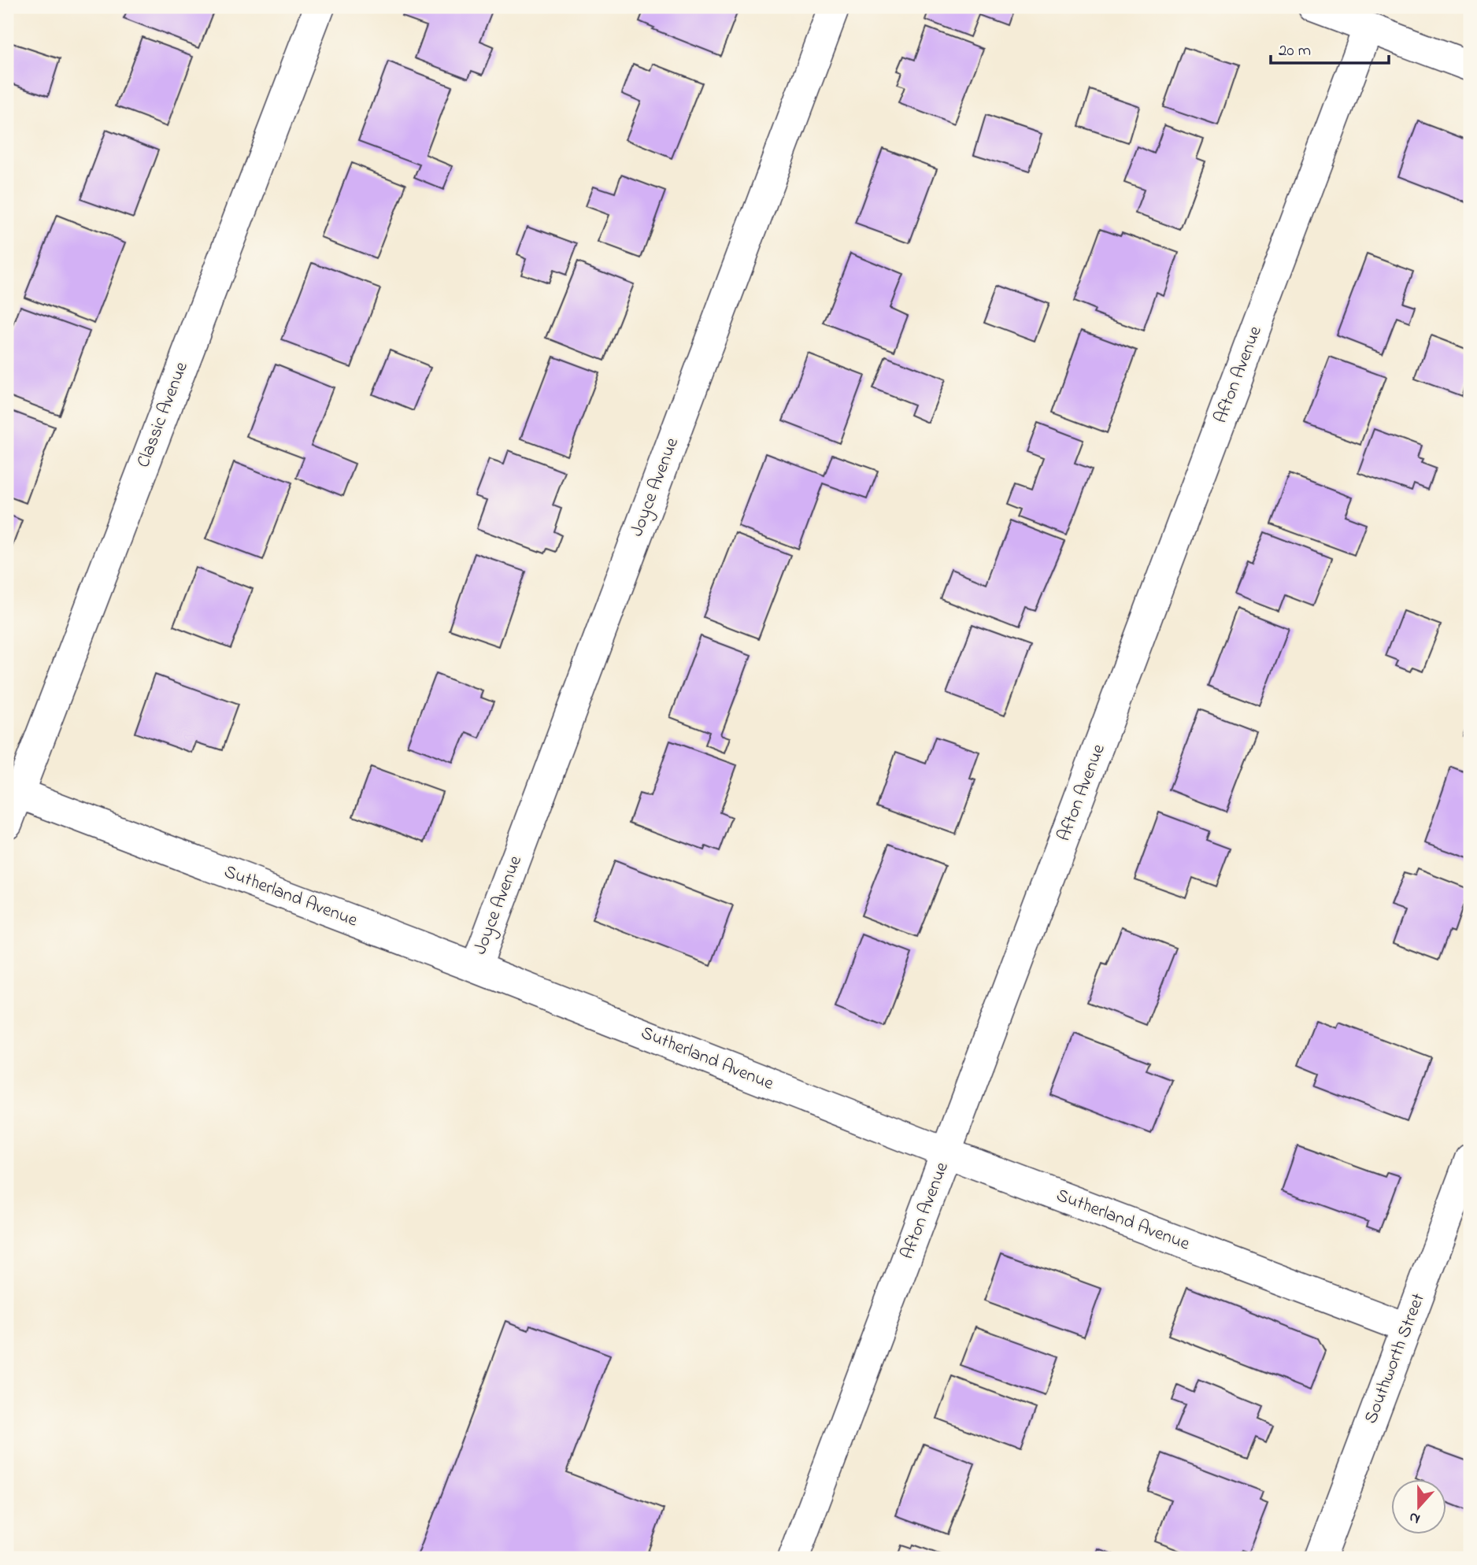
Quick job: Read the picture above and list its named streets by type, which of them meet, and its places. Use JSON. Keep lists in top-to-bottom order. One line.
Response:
{"streets":{"street":["Afton Avenue","Classic Avenue","Joyce Avenue","Sutherland Avenue","Southworth Street"]},"crossings":[["Afton Avenue","Sutherland Avenue"],["Classic Avenue","Sutherland Avenue"],["Joyce Avenue","Sutherland Avenue"],["Sutherland Avenue","Southworth Street"]],"scale_bar":"20 m","north":"bottom"}
